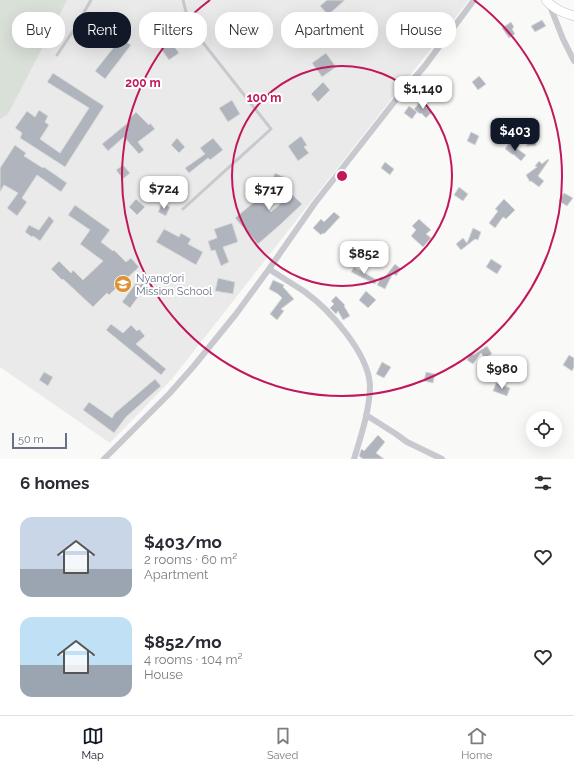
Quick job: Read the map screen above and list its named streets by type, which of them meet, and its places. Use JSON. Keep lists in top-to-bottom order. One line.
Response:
{"places":{"school or university":["Nyang'ori Mission School"]},"scale_bar":"50 m","page":{"chip":["Buy","Rent","Filters","New","Apartment","House"],"price":["$1,140","$403","$724","$717","$852","$980"],"scale":"50 m","heading":"6 homes","list":[{"name":"$403/mo","note":"2 rooms · 60 m² · Apartment"},{"name":"$852/mo","note":"4 rooms · 104 m² · House"}],"tabs":["Map","Saved","Home"]},"rings":["200 m","100 m"]}
